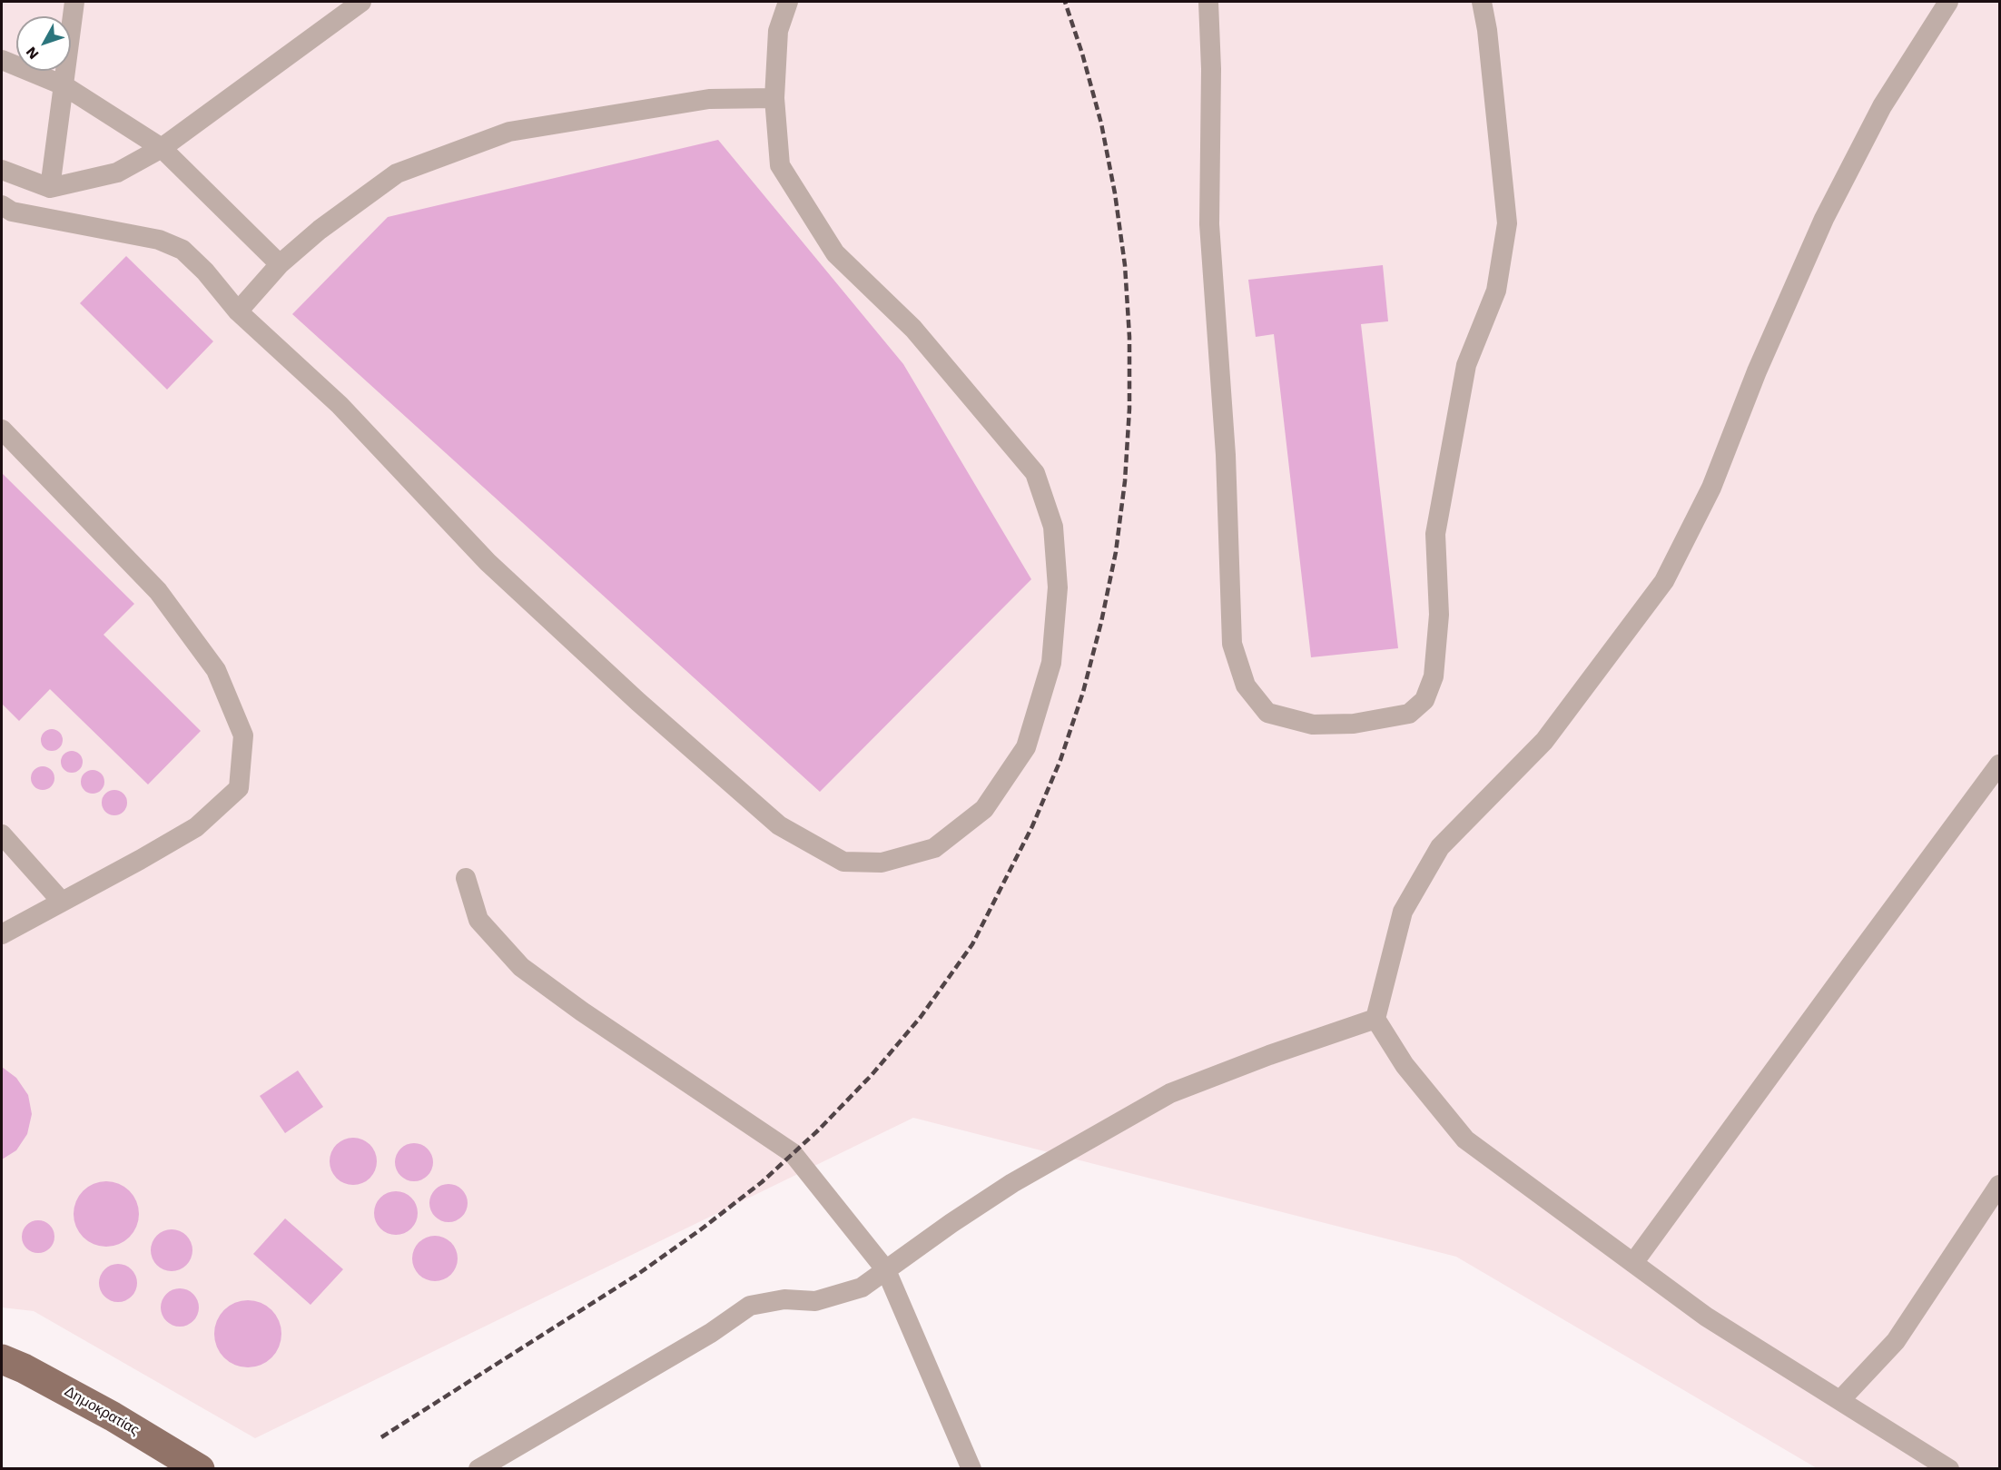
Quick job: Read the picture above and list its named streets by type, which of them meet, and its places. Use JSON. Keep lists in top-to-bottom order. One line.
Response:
{"streets":{"main road":["Δημοκρατίας"]},"north":"bottom left"}
